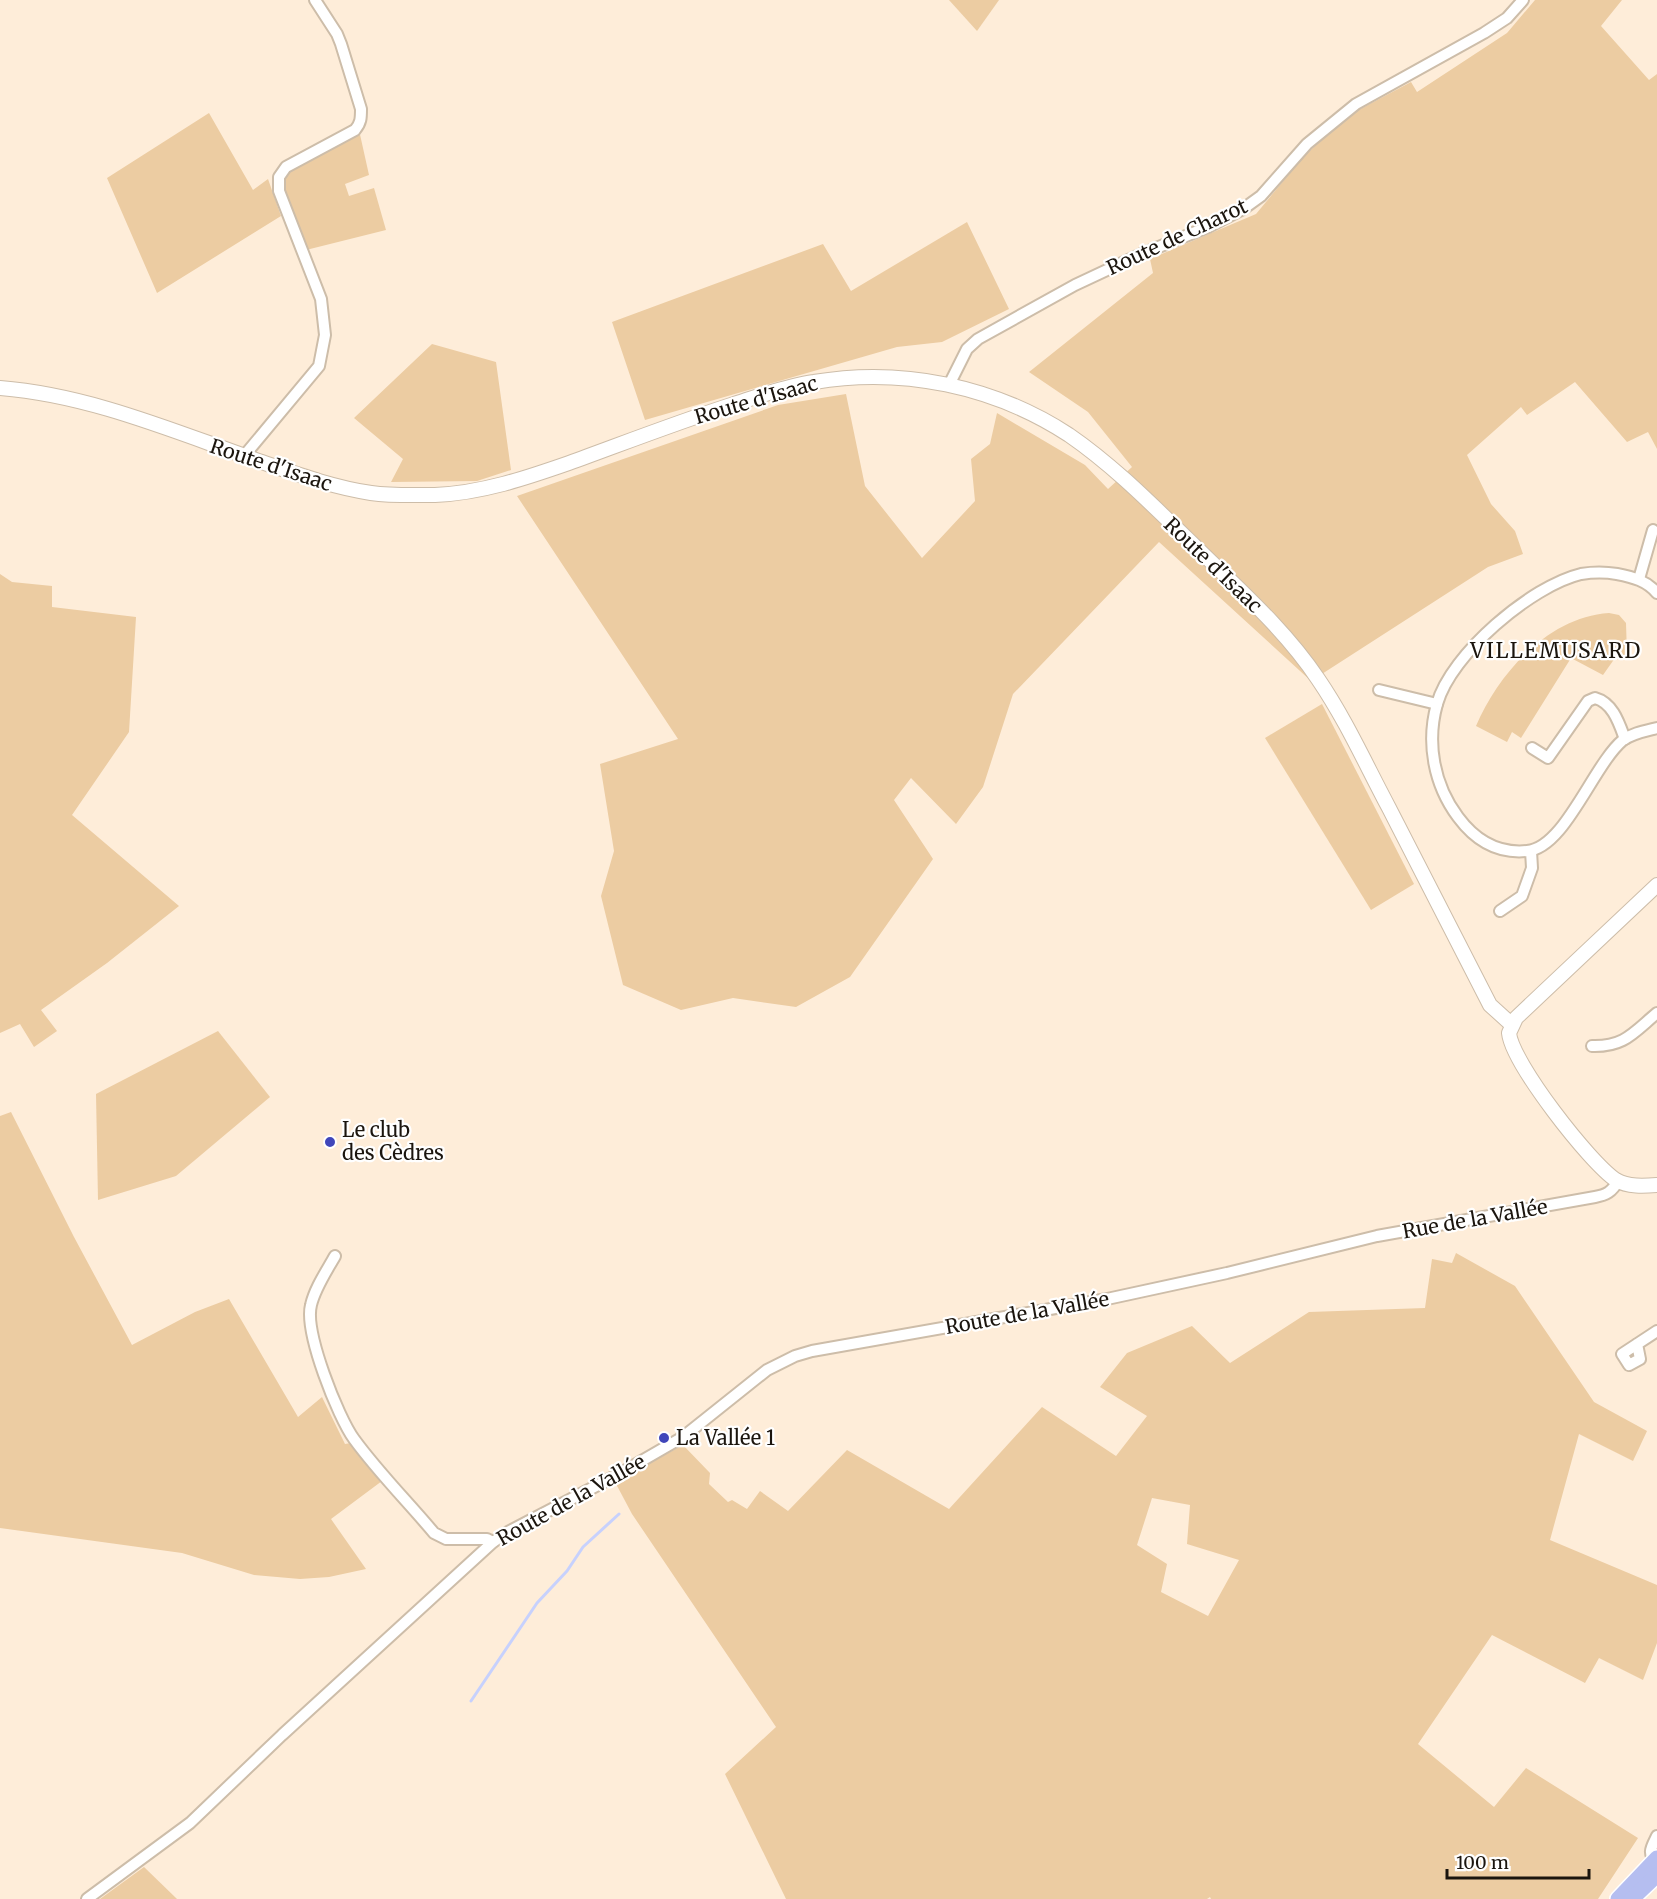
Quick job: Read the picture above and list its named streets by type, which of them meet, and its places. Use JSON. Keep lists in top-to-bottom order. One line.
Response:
{"streets":{"street":["Route de Charot","Route d'Isaac","Rue de la Vallée","Route de la Vallée"]},"crossings":[["Route de Charot","Route d'Isaac"],["Rue de la Vallée","Route de la Vallée"]],"districts":["VILLEMUSARD"],"places":["Le club des Cèdres","La Vallée 1"],"scale_bar":"100 m"}
